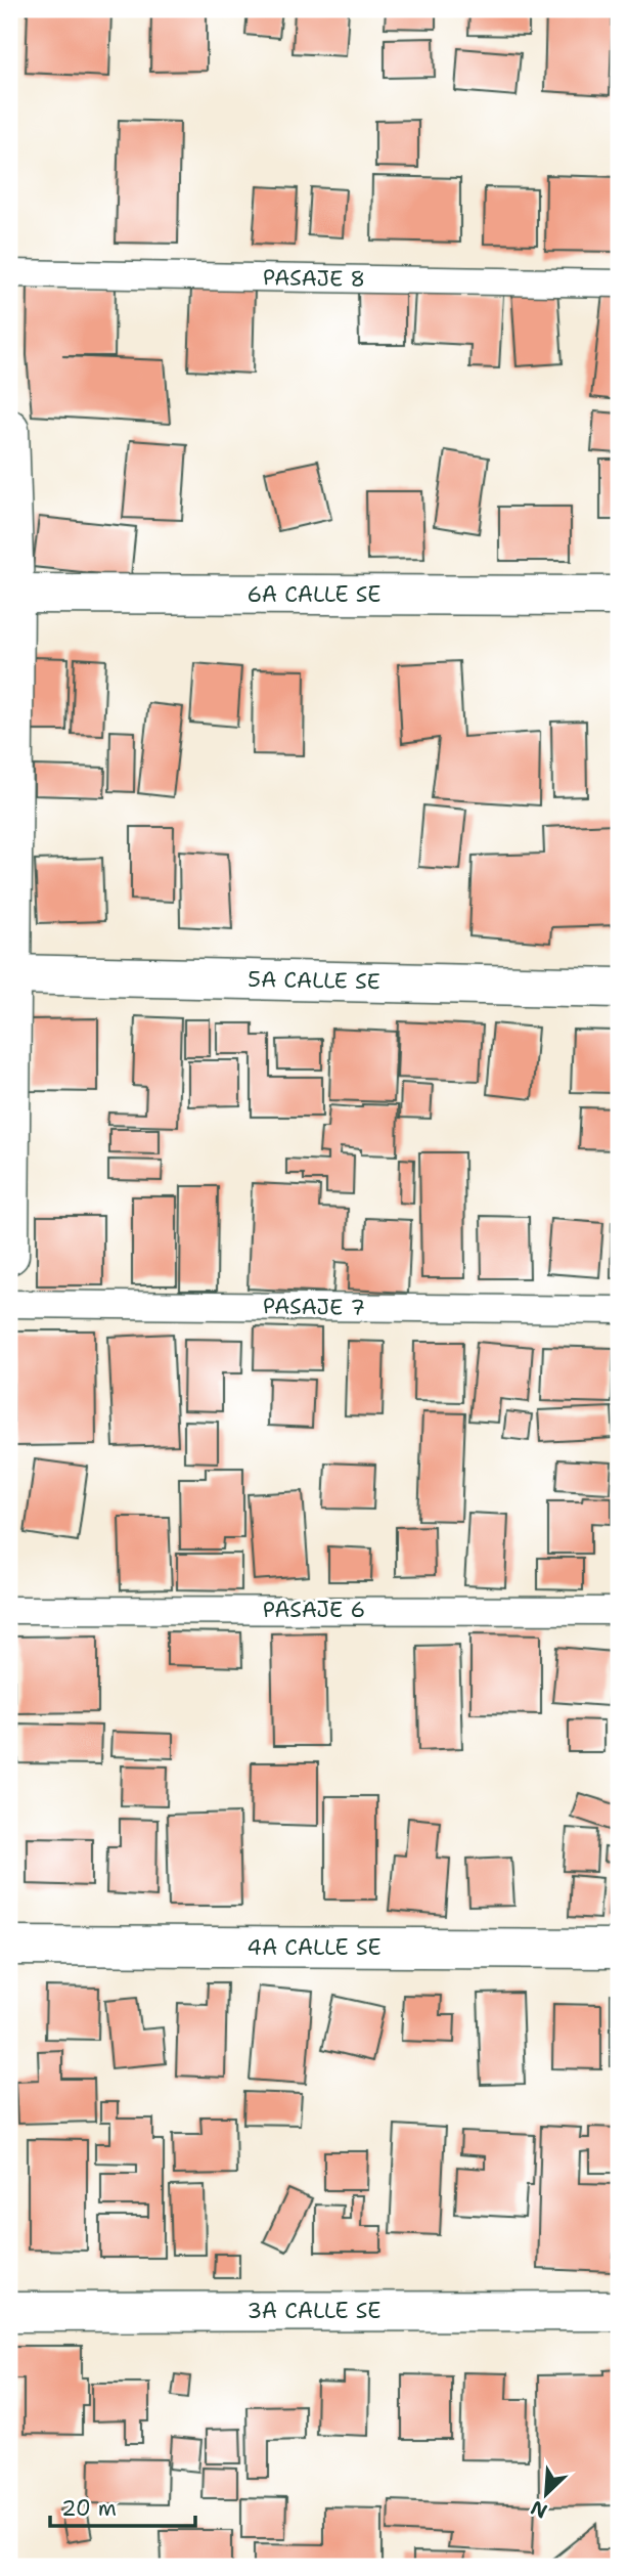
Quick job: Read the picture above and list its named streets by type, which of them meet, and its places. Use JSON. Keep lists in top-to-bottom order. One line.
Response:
{"streets":{"street":["6A CALLE SE","5A CALLE SE","4A CALLE SE","3A CALLE SE"],"lane":["PASAJE 8","PASAJE 7","PASAJE 6"]},"scale_bar":"20 m","north":"bottom left"}
